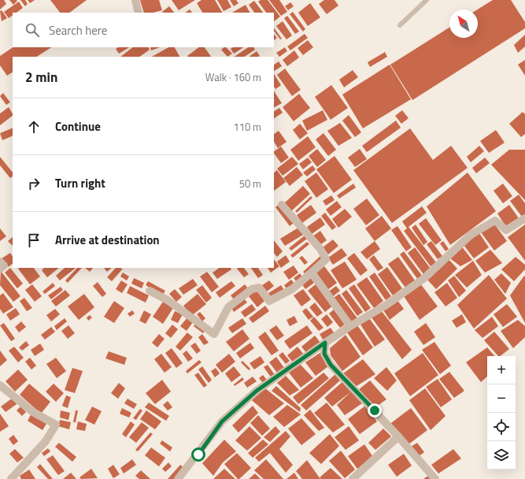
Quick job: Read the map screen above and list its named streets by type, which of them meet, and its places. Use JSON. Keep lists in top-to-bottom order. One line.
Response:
{"north":"top left","page":{"search":"Search here","heading":["2 min","Walk · 160 m"],"list":[["Continue","110 m"],["Turn right","50 m"],"Arrive at destination"],"map_buttons":["+","−"]}}
